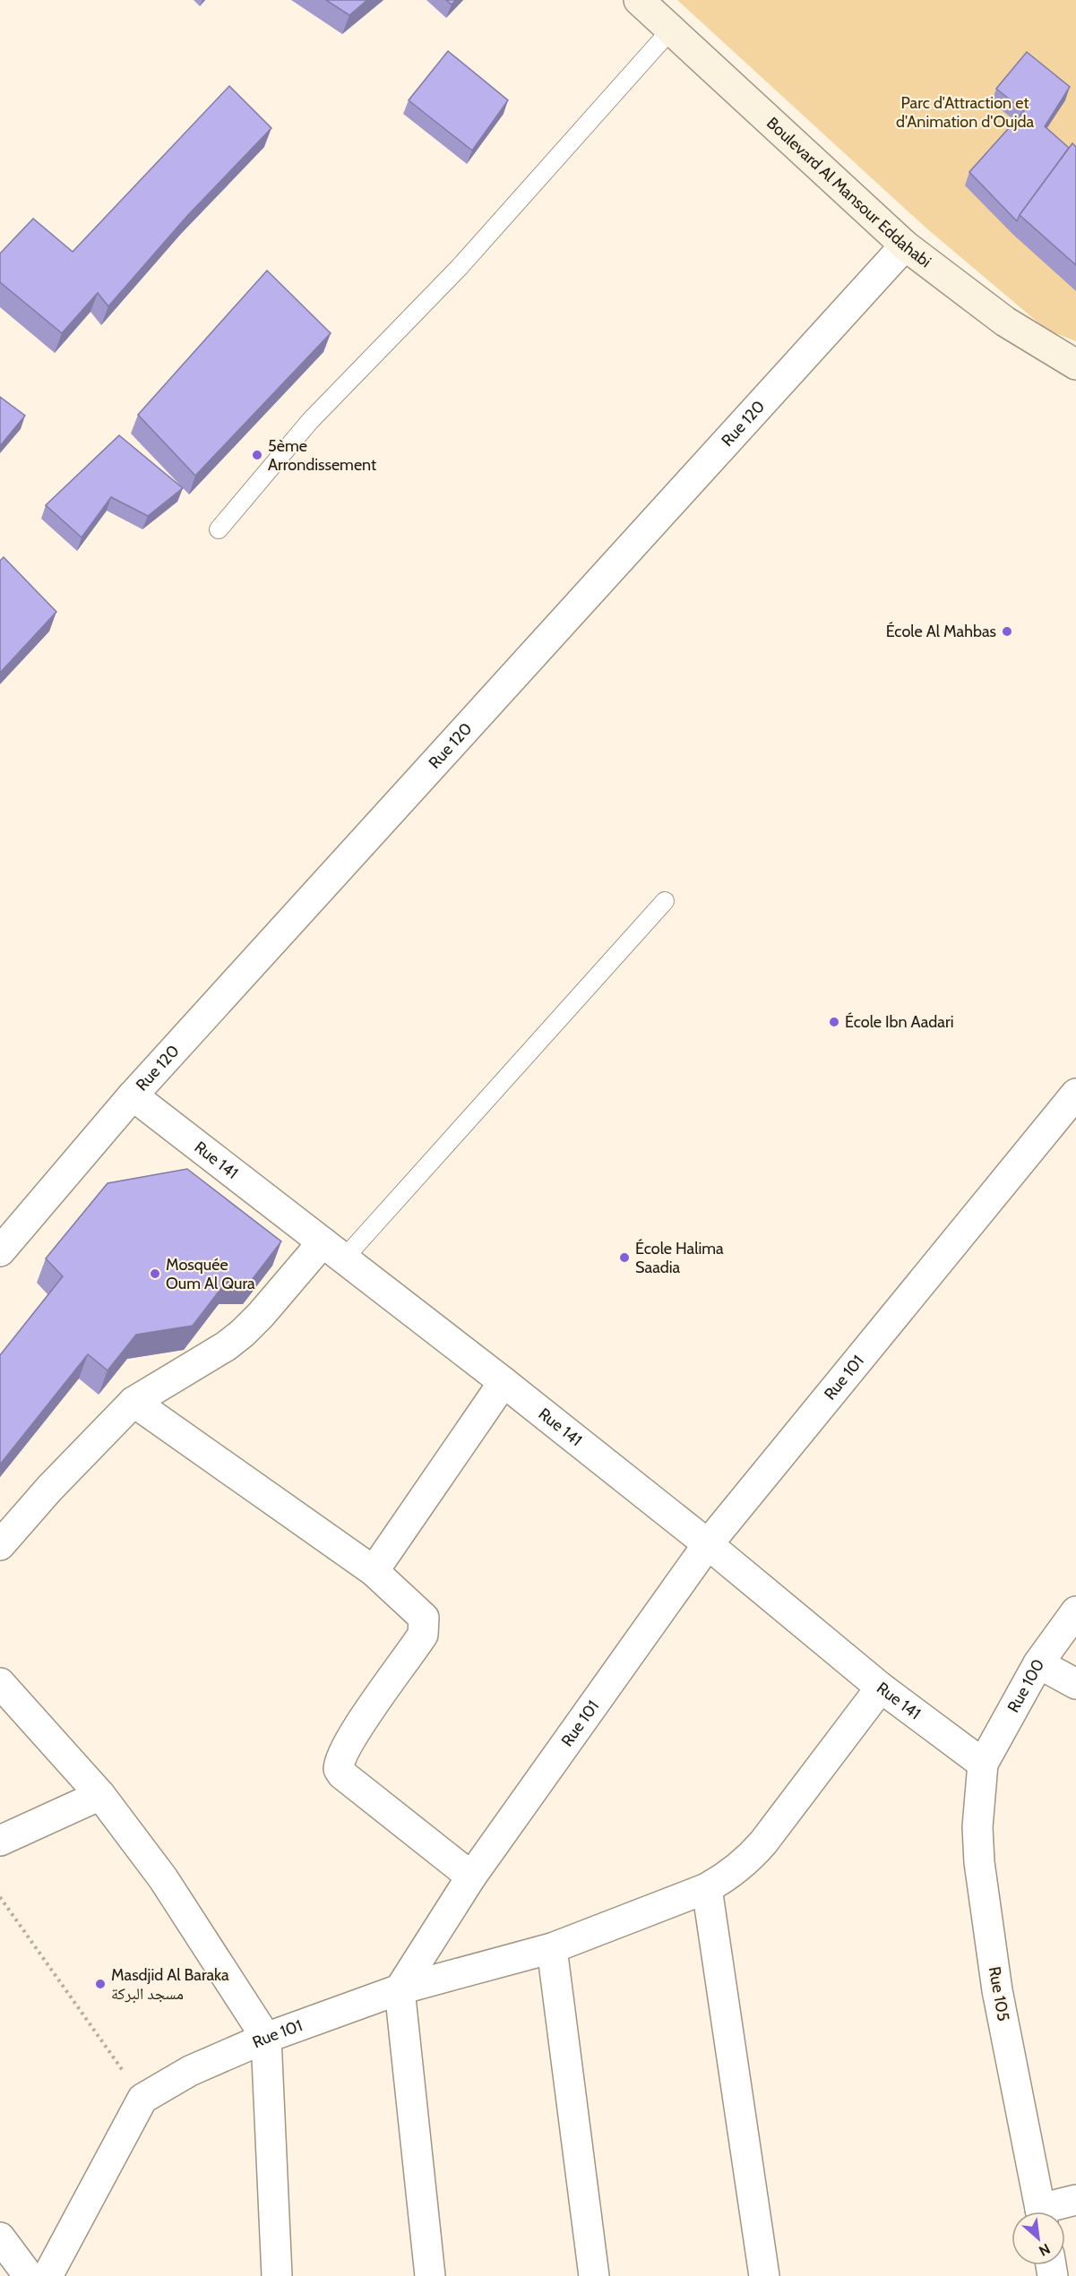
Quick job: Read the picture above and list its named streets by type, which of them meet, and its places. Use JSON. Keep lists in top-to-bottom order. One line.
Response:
{"streets":{"main road":["Boulevard Al Mansour Eddahabi"],"street":["Rue 120","Rue 141","Rue 101","Rue 100","Rue 105"]},"crossings":[["Boulevard Al Mansour Eddahabi","Rue 120"],["Rue 120","Rue 141"],["Rue 141","Rue 101"],["Rue 141","Rue 100"],["Rue 141","Rue 105"],["Rue 100","Rue 105"]],"parks":["Parc d'Attraction et d'Animation d'Oujda"],"places":["5ème Arrondissement","École Al Mahbas","École Ibn Aadari","École Halima Saadia","Mosquée Oum Al Qura","Masdjid Al Baraka مسجد البركة"],"north":"bottom right"}
